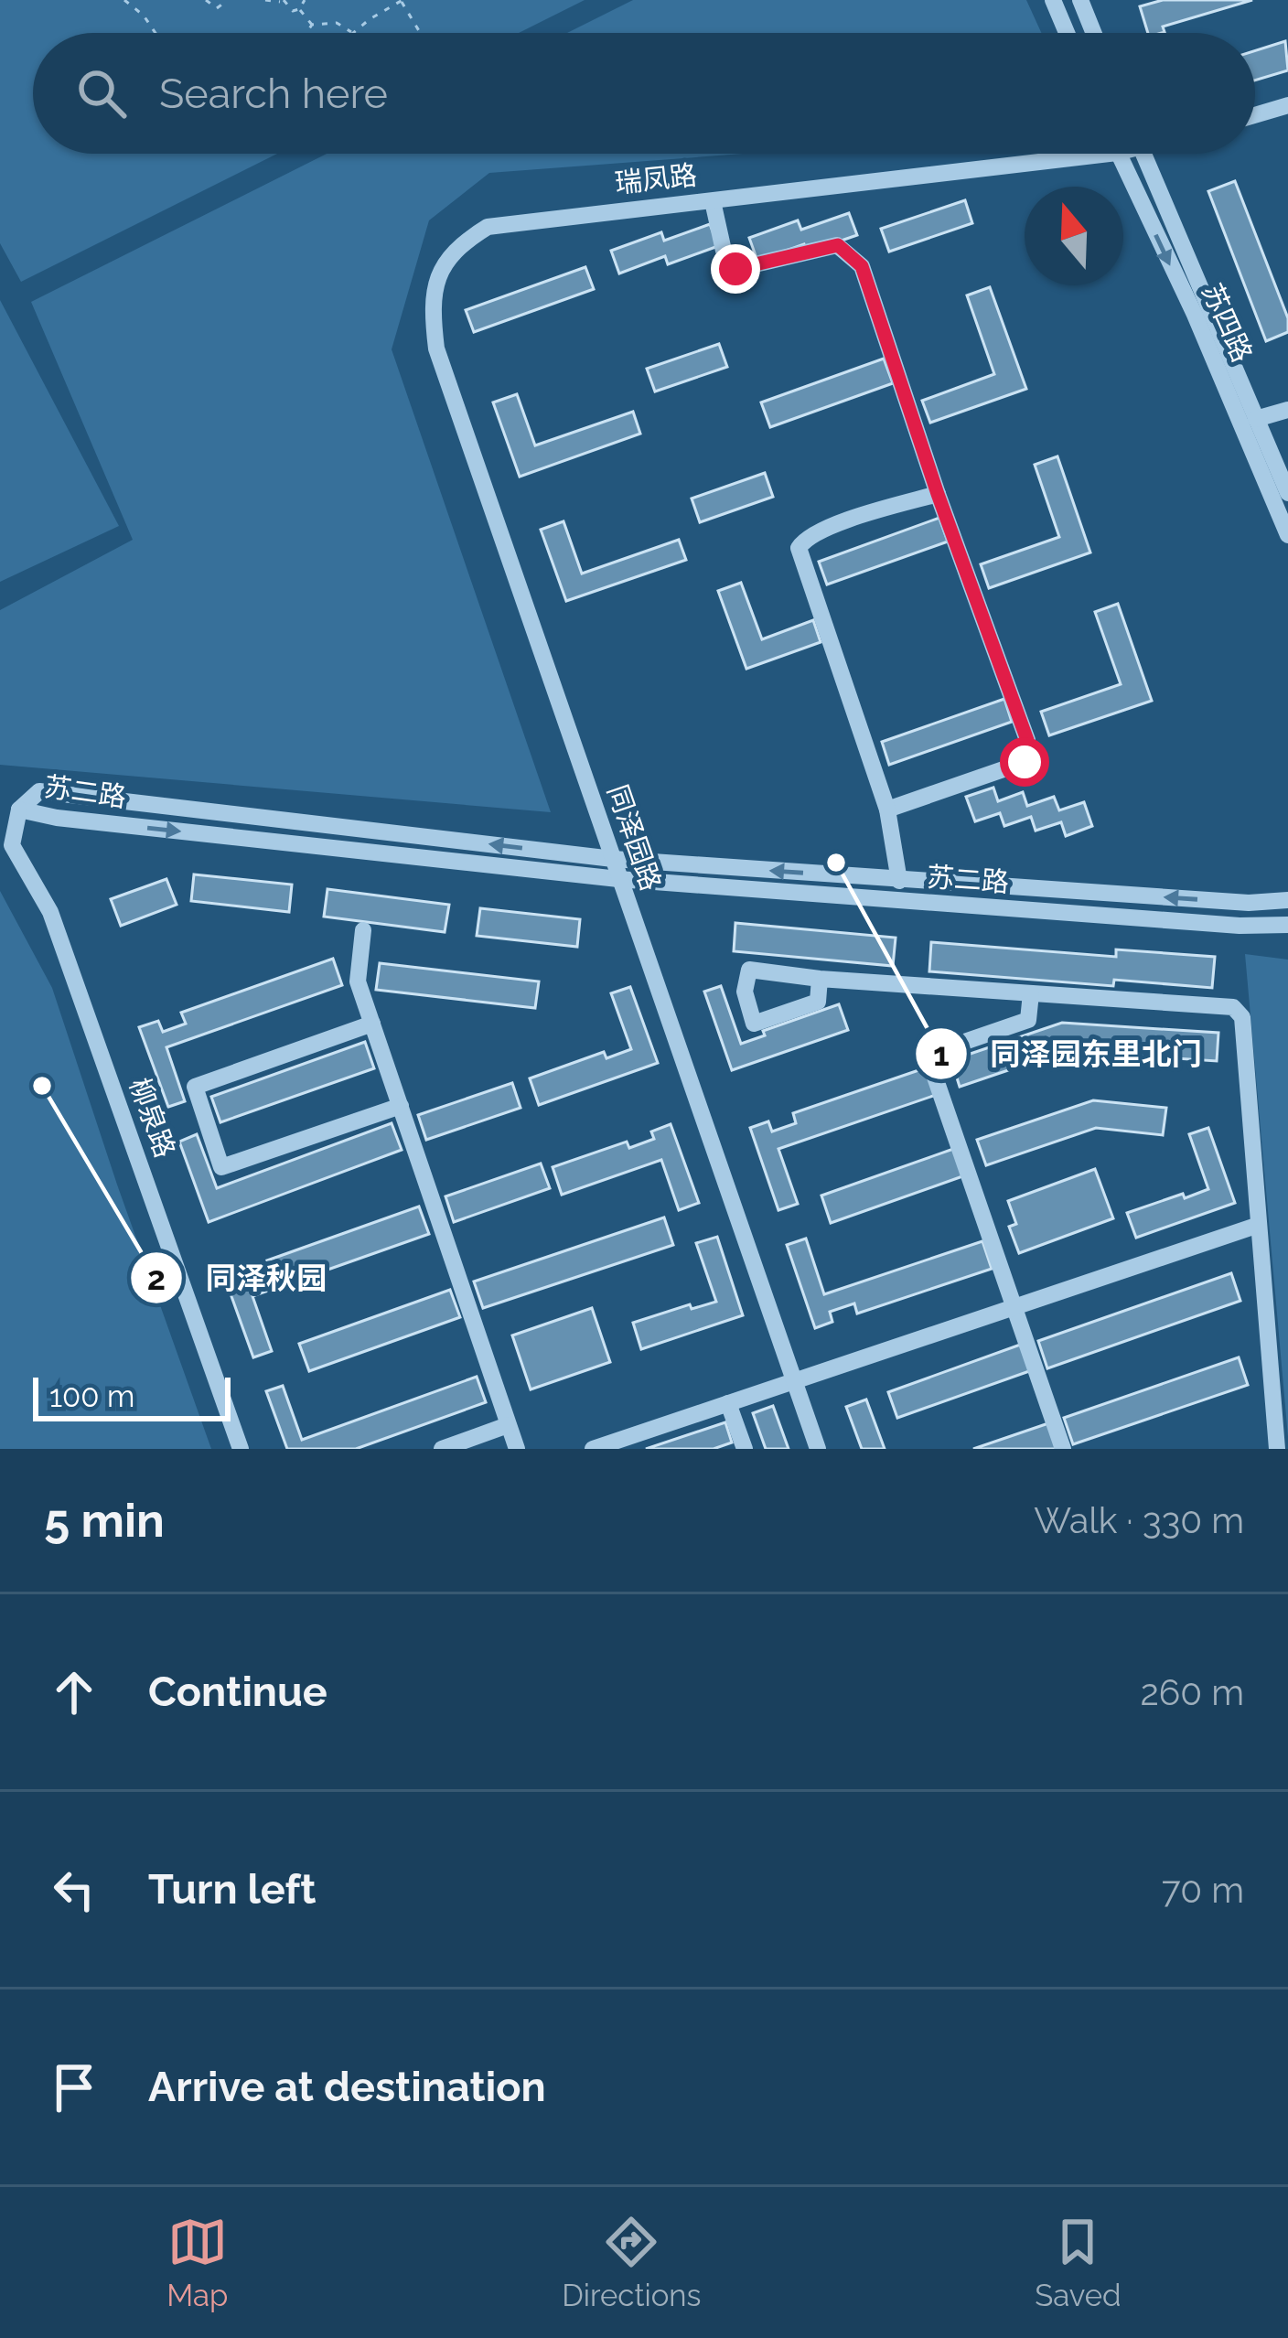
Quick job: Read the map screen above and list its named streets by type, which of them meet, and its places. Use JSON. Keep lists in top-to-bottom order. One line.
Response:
{"streets":{"street":["瑞凤路","苏四路","苏二路","同泽园路","柳泉路"]},"crossings":[["瑞凤路","同泽园路"],["苏二路","同泽园路"],["苏二路","柳泉路"]],"places":["同泽园东里北门","同泽秋园"],"scale_bar":"100 m","north":"top","page":{"search":"Search here","scale":"100 m","heading":["5 min","Walk · 330 m"],"list":[["Continue","260 m"],["Turn left","70 m"],"Arrive at destination"],"nav":["Map","Directions","Saved"]}}
